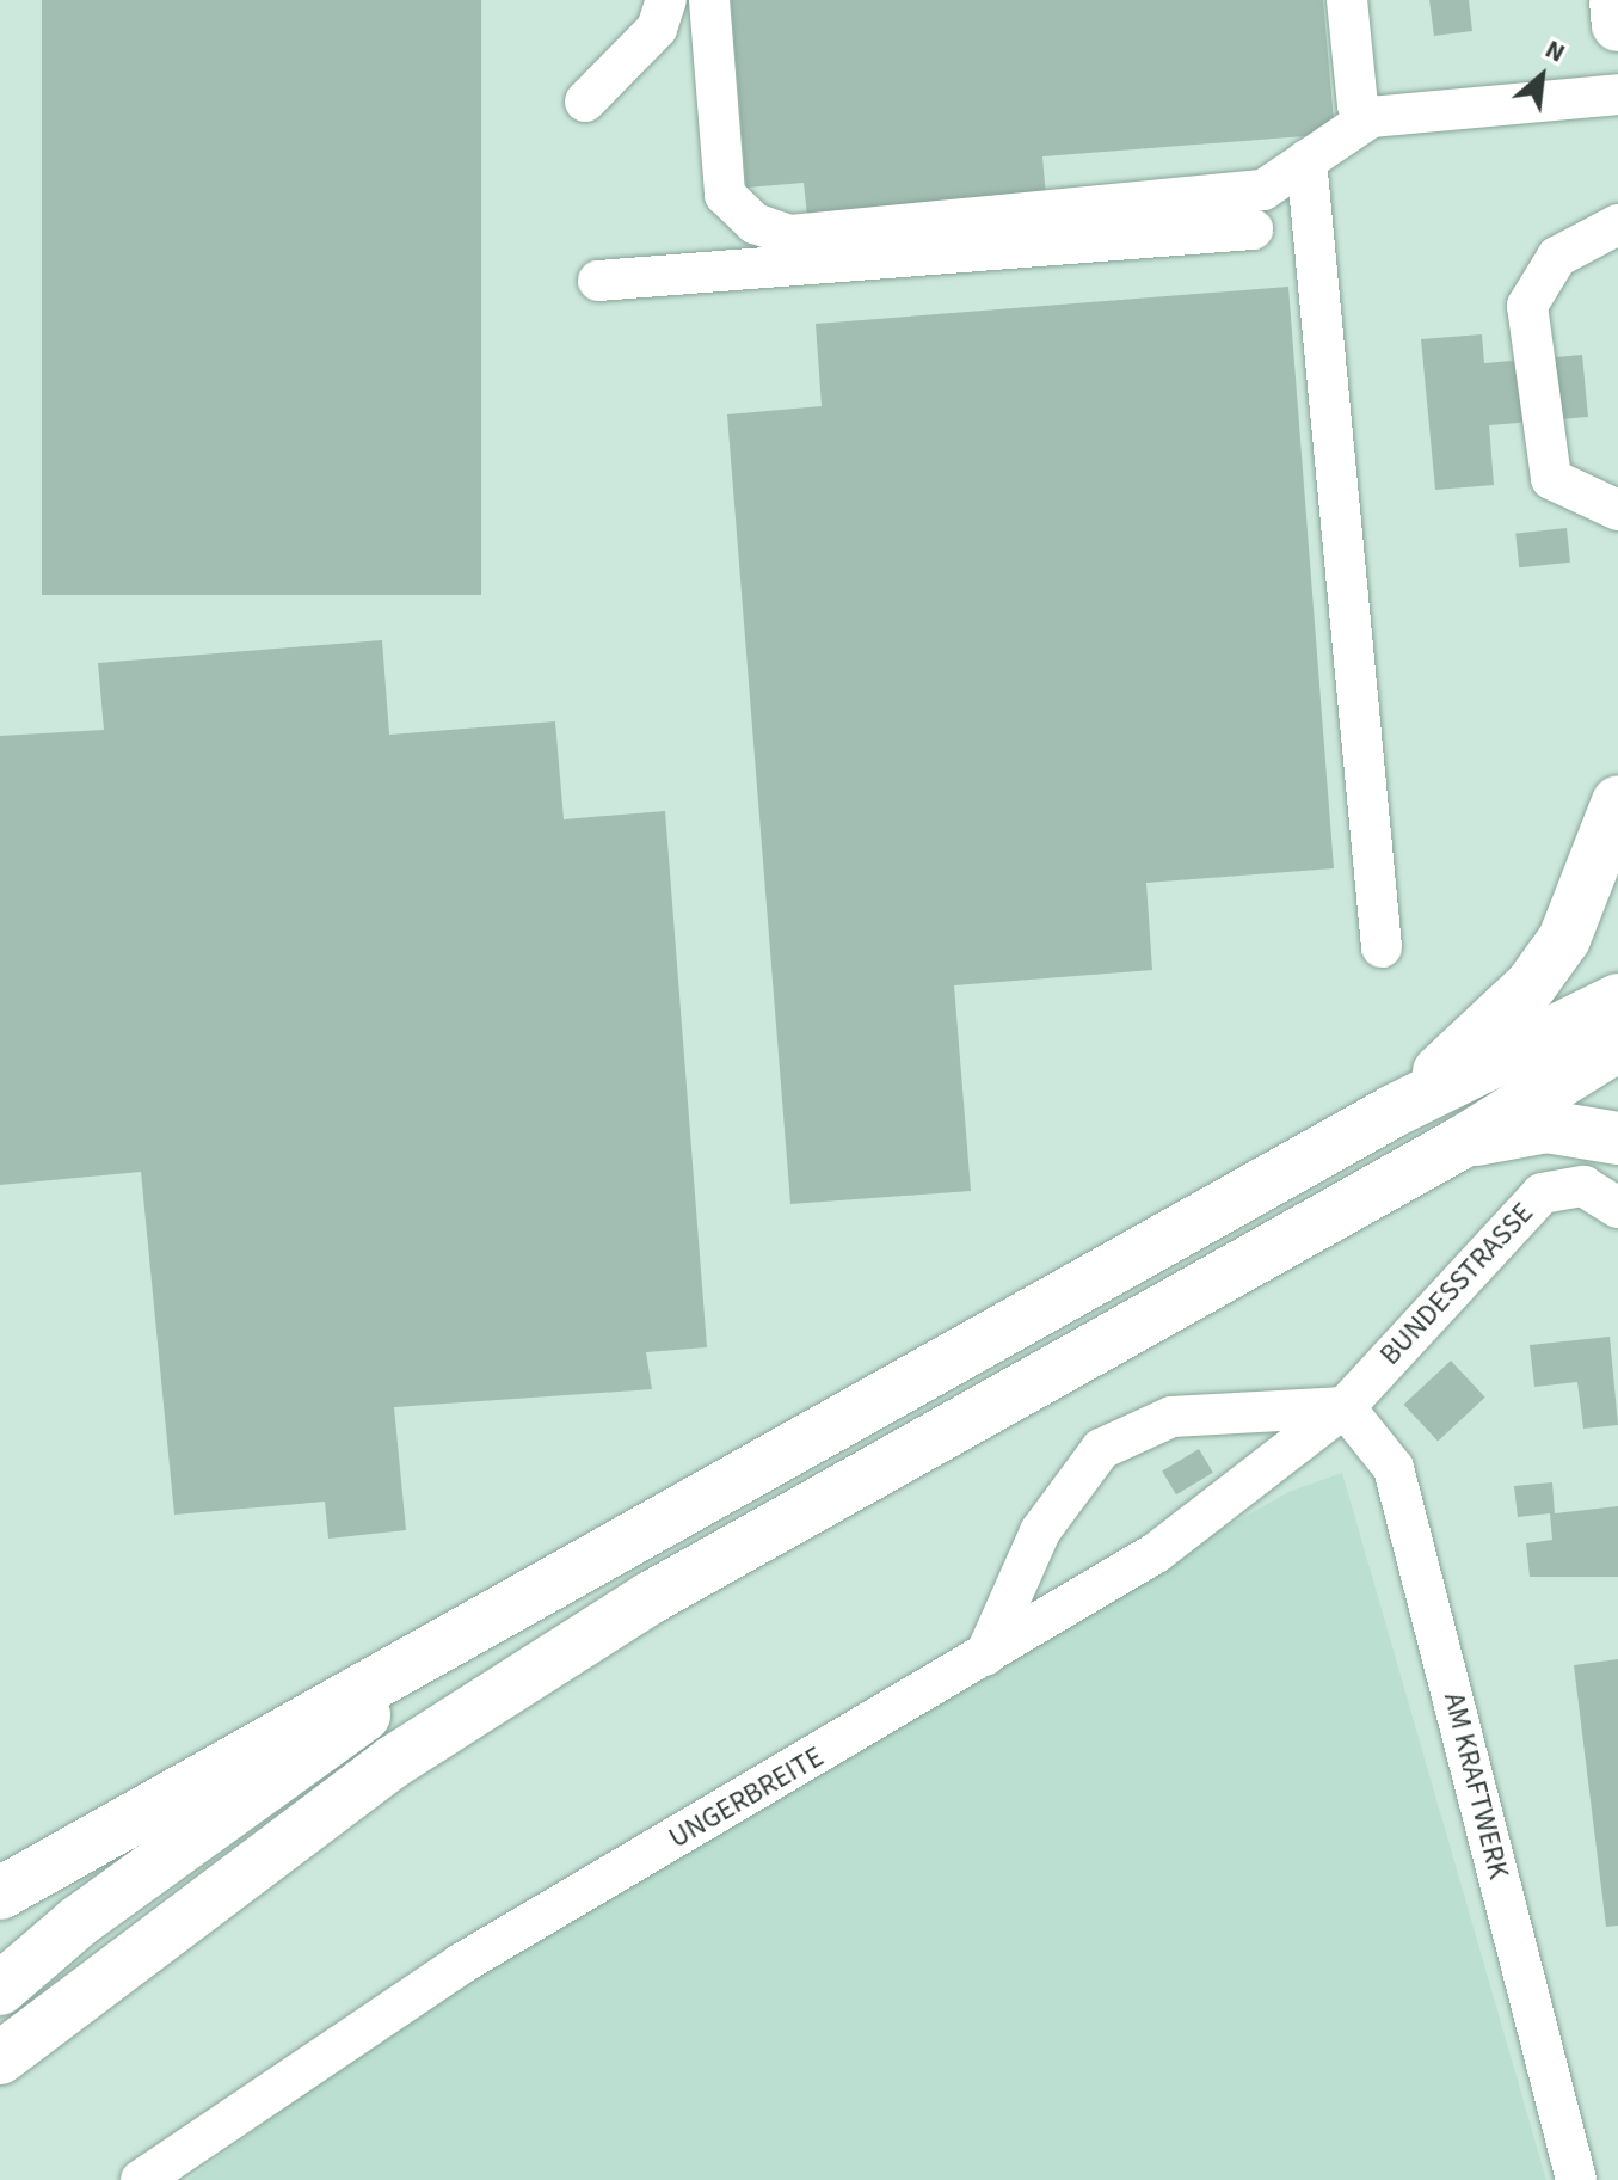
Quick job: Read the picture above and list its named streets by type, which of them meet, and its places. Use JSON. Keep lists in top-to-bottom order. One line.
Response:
{"streets":{"street":["BUNDESSTRASSE","AM KRAFTWERK","UNGERBREITE"]},"crossings":[["BUNDESSTRASSE","AM KRAFTWERK"],["BUNDESSTRASSE","UNGERBREITE"],["AM KRAFTWERK","UNGERBREITE"]],"north":"top right"}
